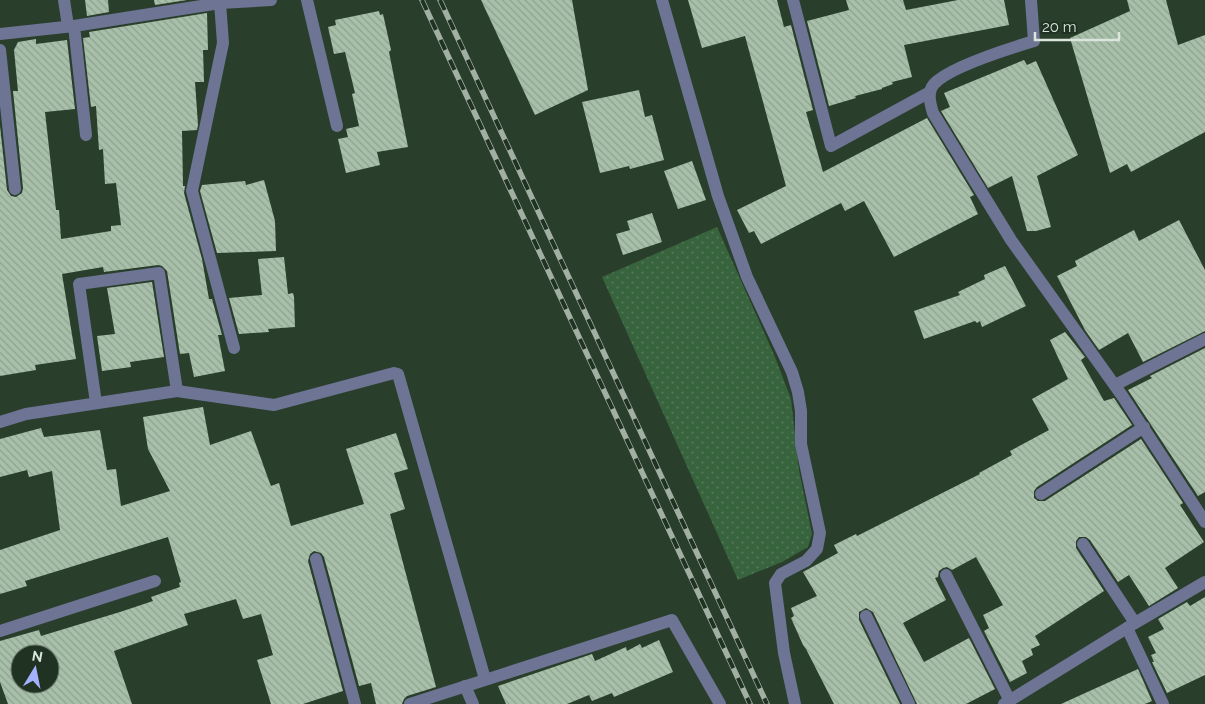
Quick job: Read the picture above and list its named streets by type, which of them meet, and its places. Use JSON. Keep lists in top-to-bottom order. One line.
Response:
{"scale_bar":"20 m","north":"top"}
